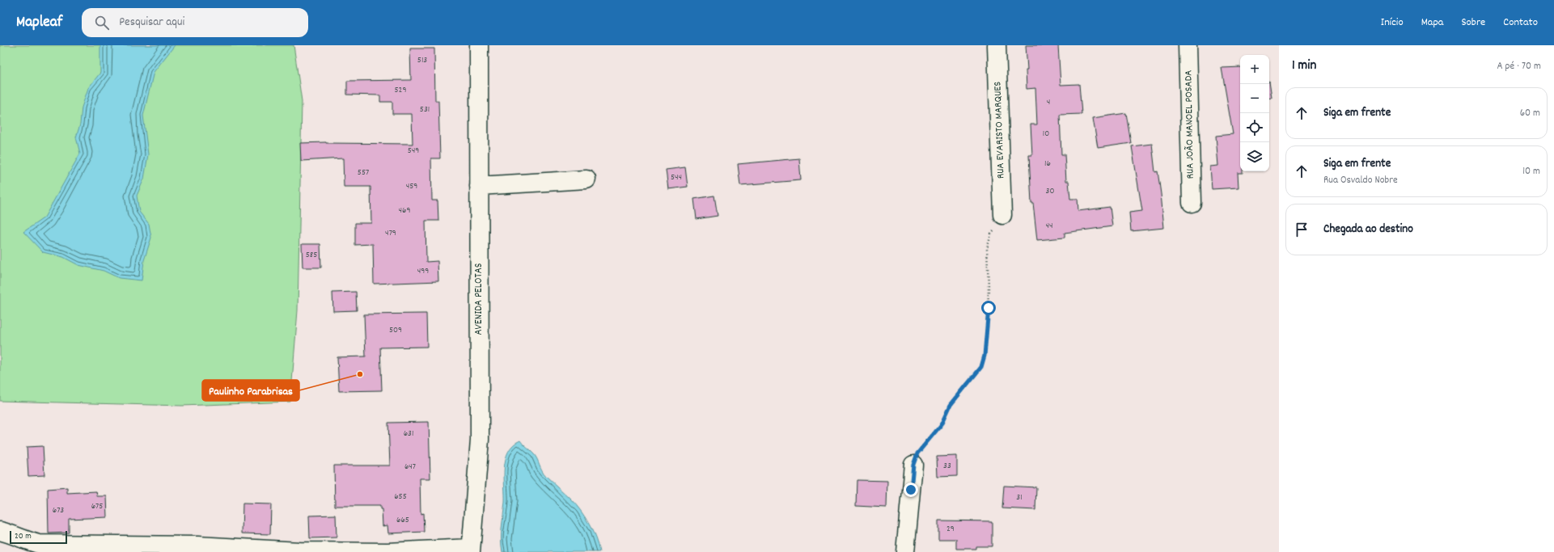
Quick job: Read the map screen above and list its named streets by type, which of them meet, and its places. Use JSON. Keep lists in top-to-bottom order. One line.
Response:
{"streets":{"street":["RUA JOÃO MANOEL POSADA","RUA EVARISTO MARQUES","AVENIDA PELOTAS"]},"places":["Paulinho Parabrisas"],"house_numbers":["513","529","4","531","10","549","16","557","544","459","30","469","44","479","585","499","509","631","33","647","655","31","675","673","665","29"],"scale_bar":"20 m","page":{"header":"Mapleaf","search":"Pesquisar aqui","nav":["Início","Mapa","Sobre","Contato"],"heading":["1 min","A pé · 70 m"],"map_buttons":["+","−"],"list":[["Siga em frente","60 m"],["Siga em frente","Rua Osvaldo Nobre","10 m"],"Chegada ao destino"],"scale":"20 m"}}
